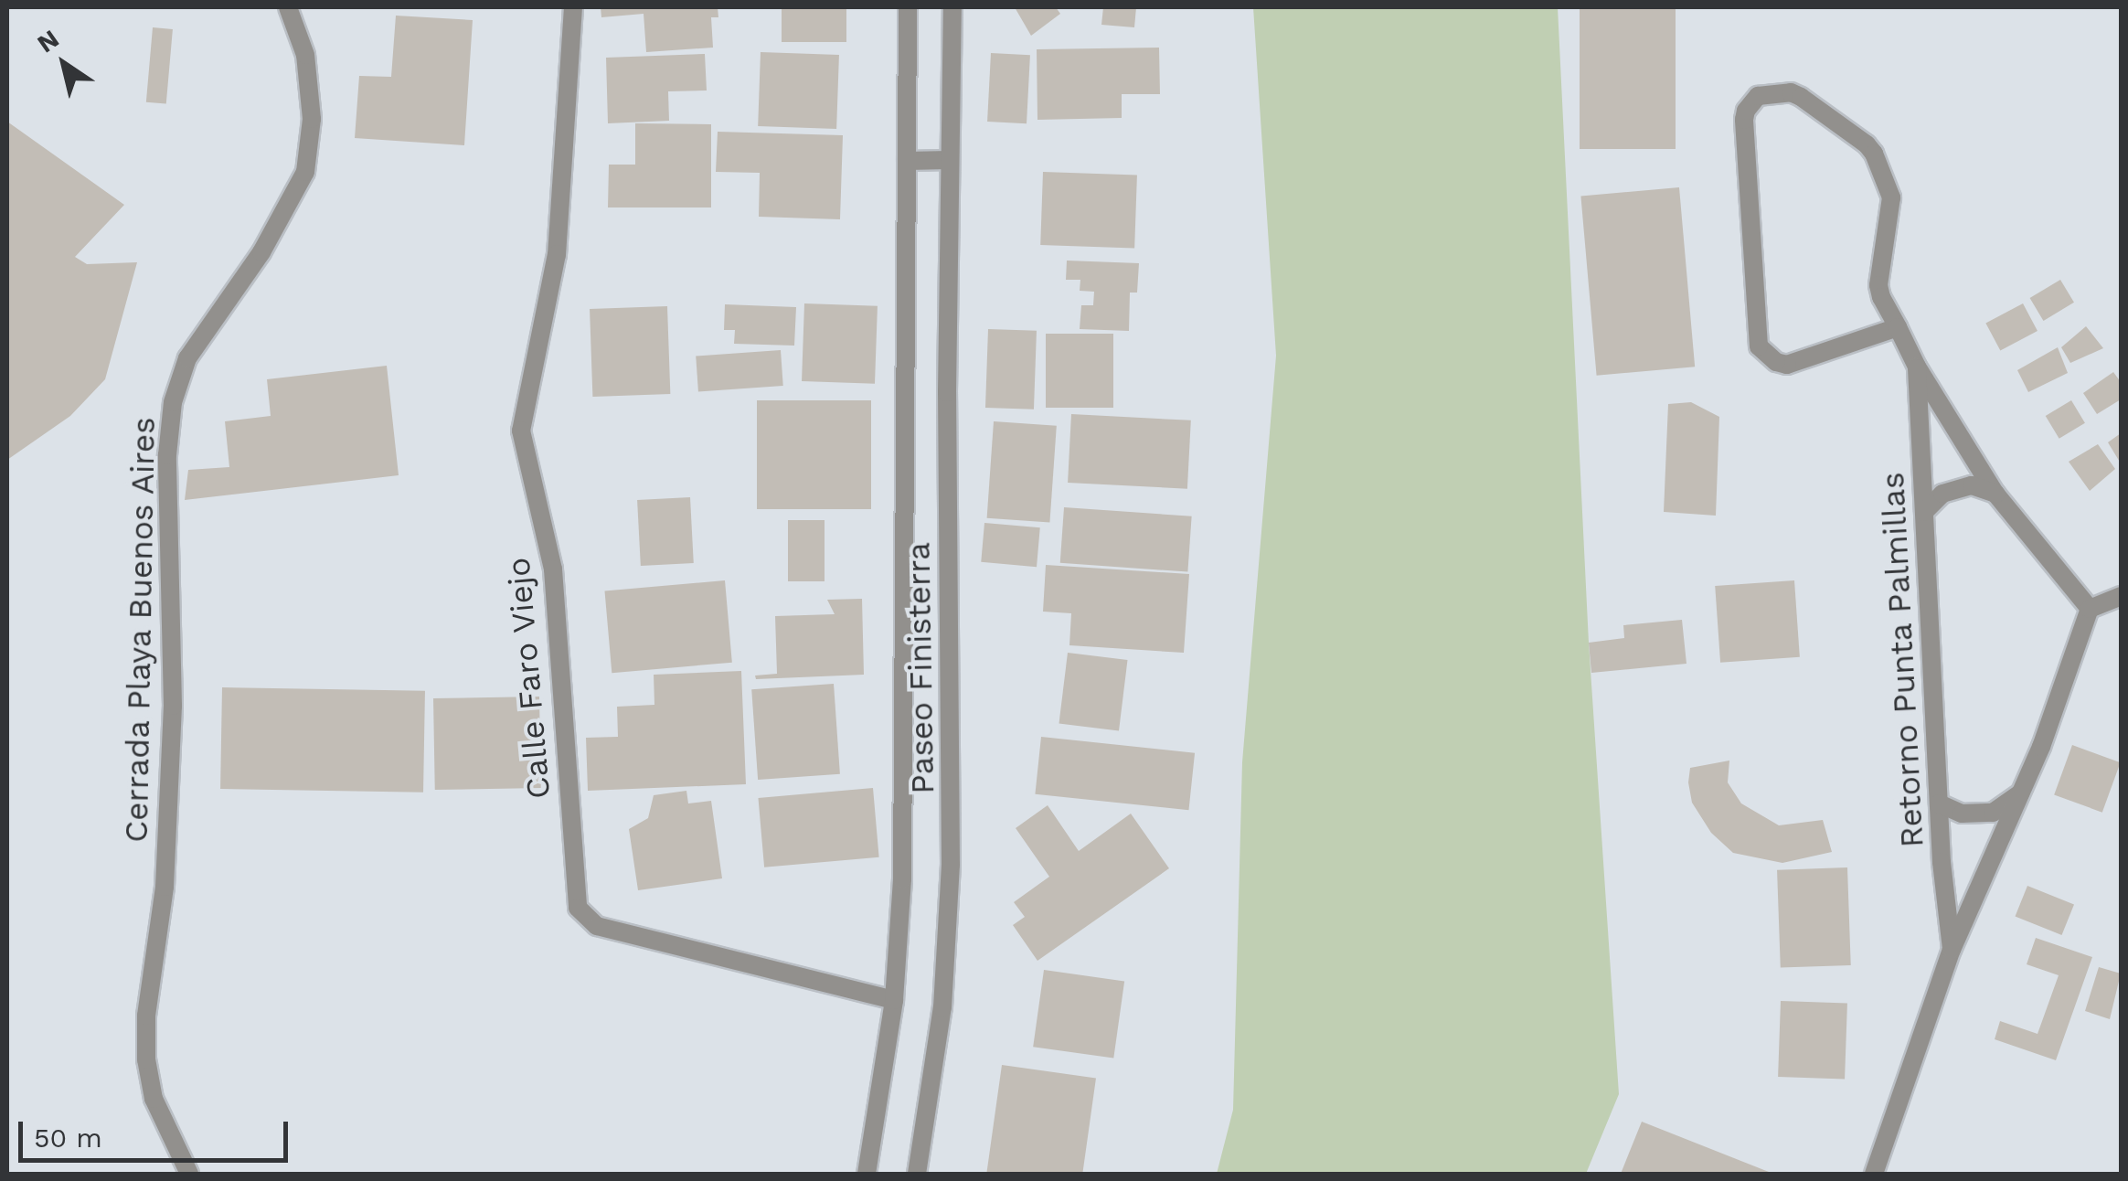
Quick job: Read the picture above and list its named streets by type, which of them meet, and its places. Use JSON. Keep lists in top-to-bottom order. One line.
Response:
{"streets":{"street":["Cerrada Playa Buenos Aires","Retorno Punta Palmillas","Paseo Finisterra","Calle Faro Viejo"]},"crossings":[["Paseo Finisterra","Calle Faro Viejo"]],"scale_bar":"50 m","north":"top left"}
